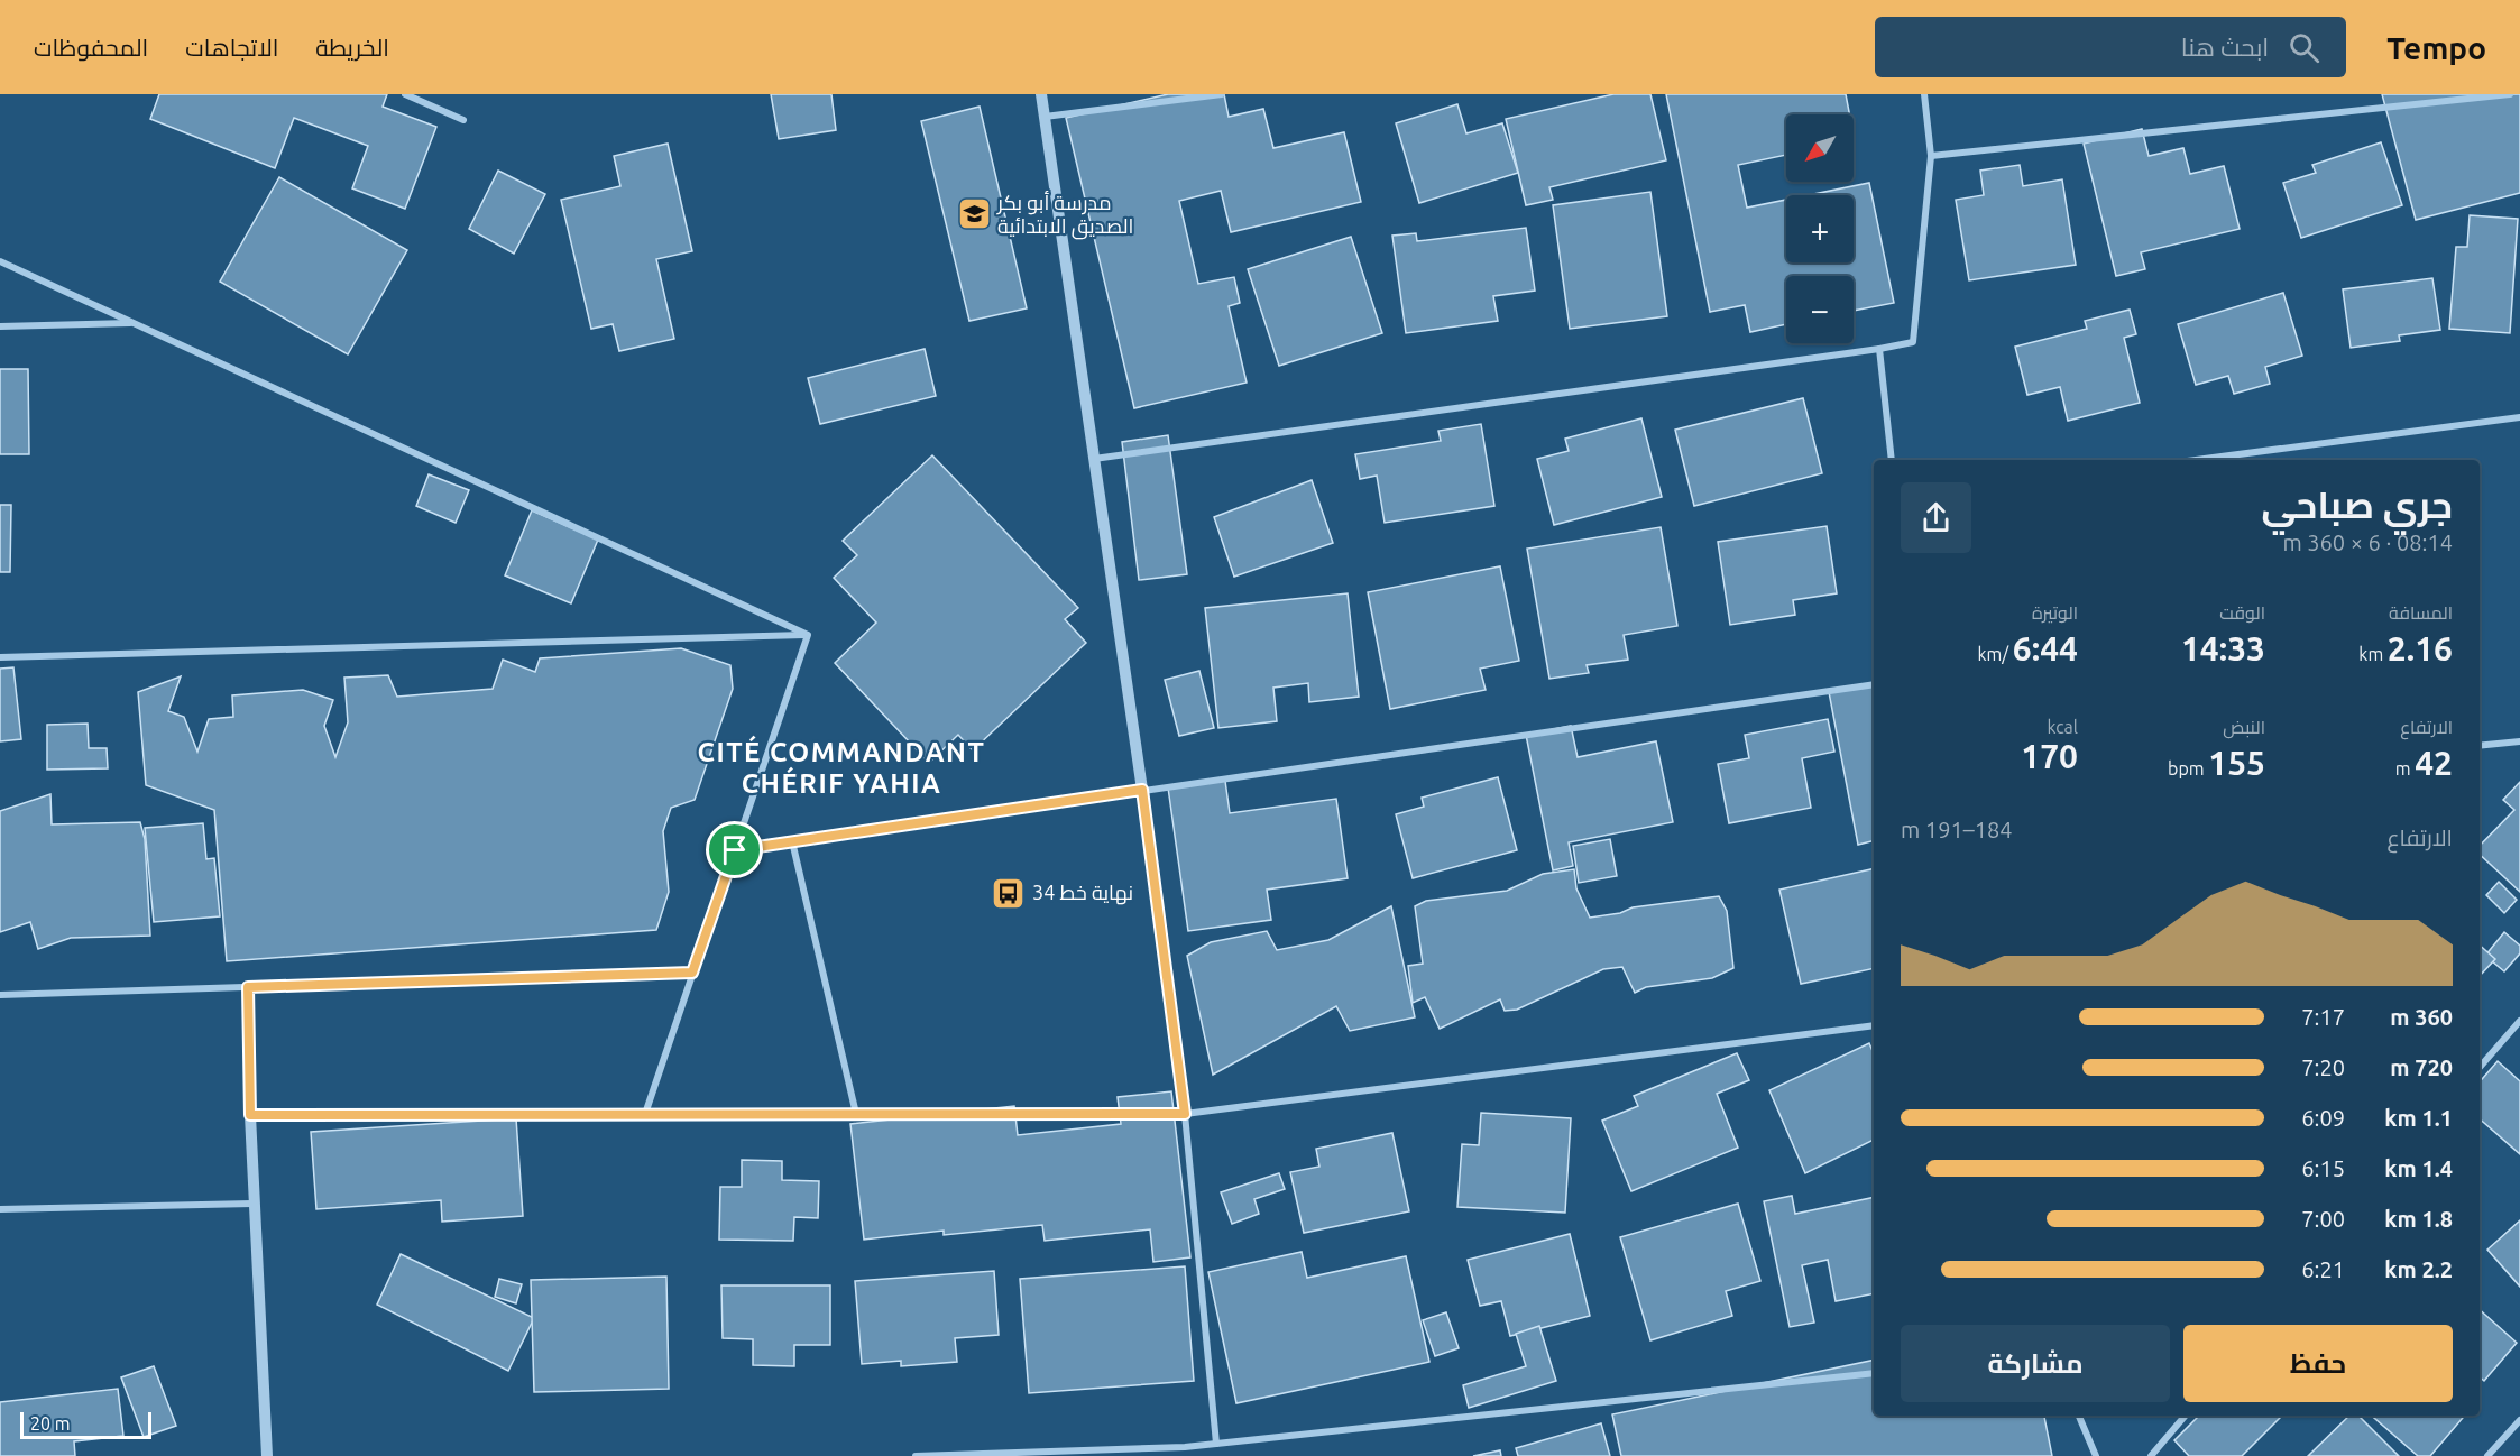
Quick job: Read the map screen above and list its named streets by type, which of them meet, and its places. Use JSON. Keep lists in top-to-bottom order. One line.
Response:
{"districts":["CITÉ COMMANDANT CHÉRIF YAHIA"],"places":{"school or university":["مدرسة أبو بكر الصديق الابتدائية"],"bus stop":["نهاية خط 34"]},"scale_bar":"20 m","north":"bottom left","page":{"header":"Tempo","search":"ابحث هنا","nav":["الخريطة","الاتجاهات","المحفوظات"],"map_buttons":["+","−"],"heading":["جري صباحي","08:14 · 6 × 360 m"],"stats":[["المسافة","2.16 km"],["الوقت","14:33"],["الوتيرة","6:44 /km"],["الارتفاع","42 m"],["النبض","155 bpm"],["kcal","170"]],"chart":["الارتفاع","184–191 m"],"list":[{"name":"360 m","note":"7:17"},{"name":"720 m","note":"7:20"},{"name":"1.1 km","note":"6:09"},{"name":"1.4 km","note":"6:15"},{"name":"1.8 km","note":"7:00"},{"name":"2.2 km","note":"6:21"}],"buttons":["حفظ","مشاركة"],"scale":"20 m"}}
